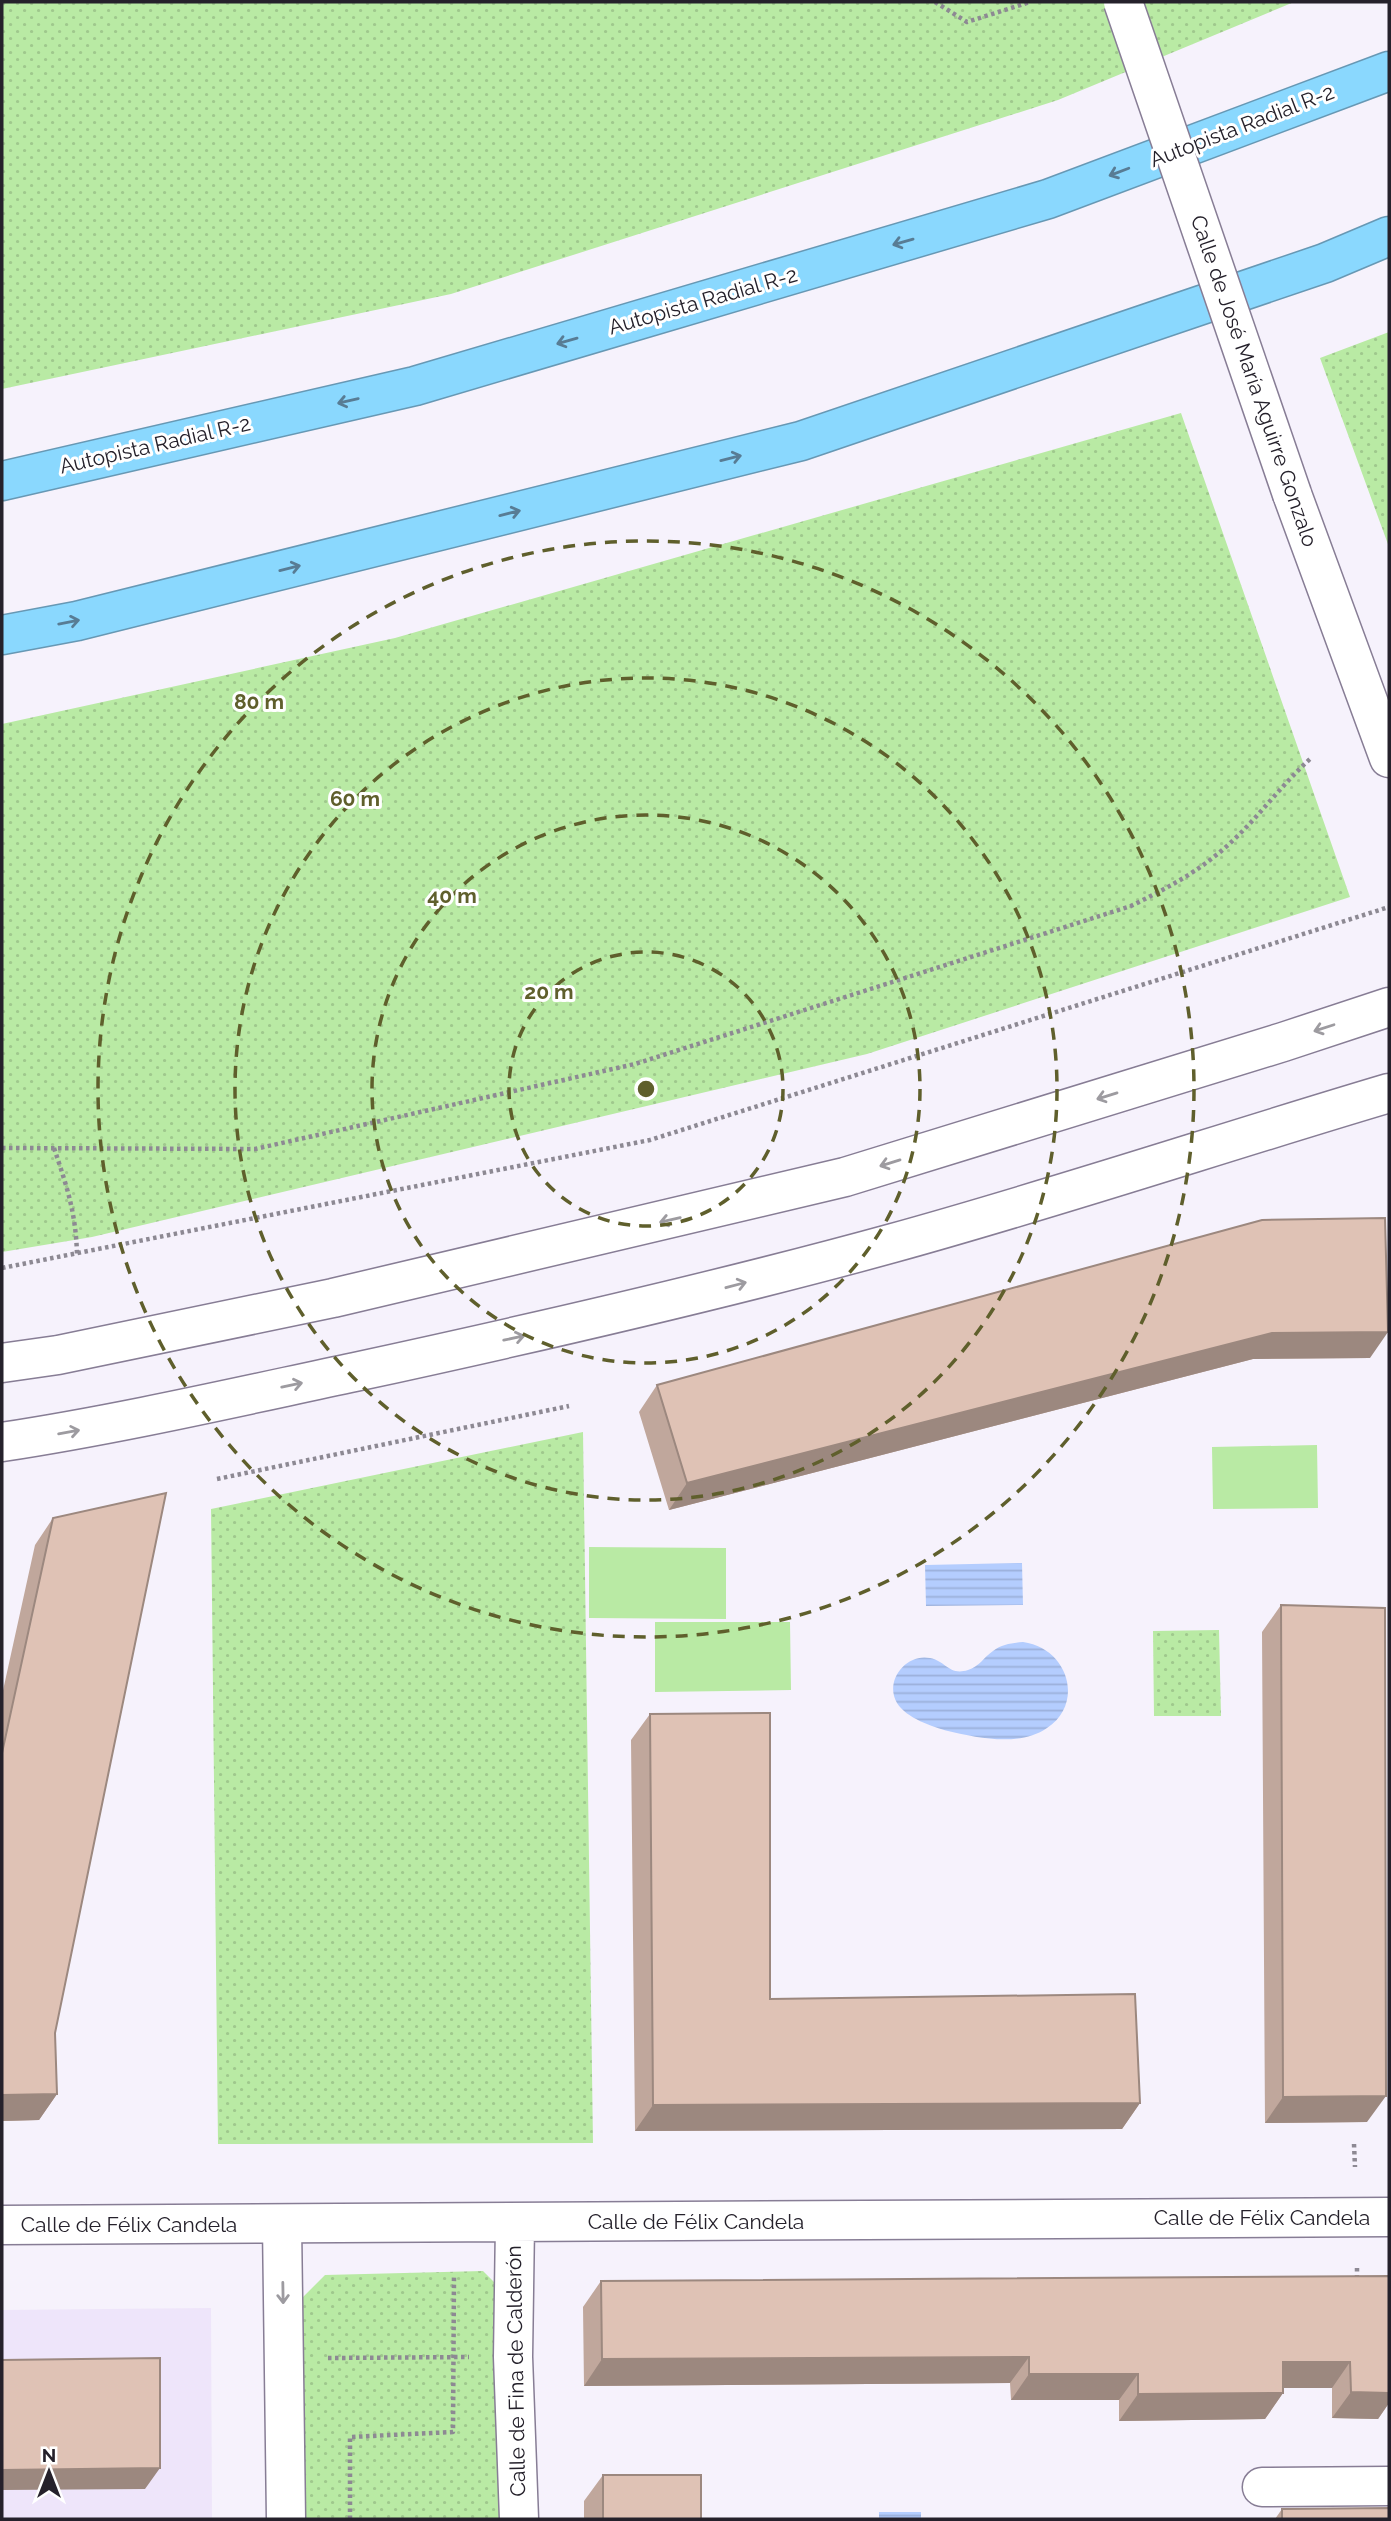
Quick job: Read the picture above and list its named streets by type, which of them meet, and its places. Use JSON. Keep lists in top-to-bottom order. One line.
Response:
{"streets":{"highway":["Autopista Radial R-2"],"street":["Calle de José María Aguirre Gonzalo","Calle de Félix Candela","Calle de Fina de Calderón"]},"crossings":[["Calle de Félix Candela","Calle de Fina de Calderón"]],"north":"top","rings":["80 m","60 m","40 m","20 m"]}
